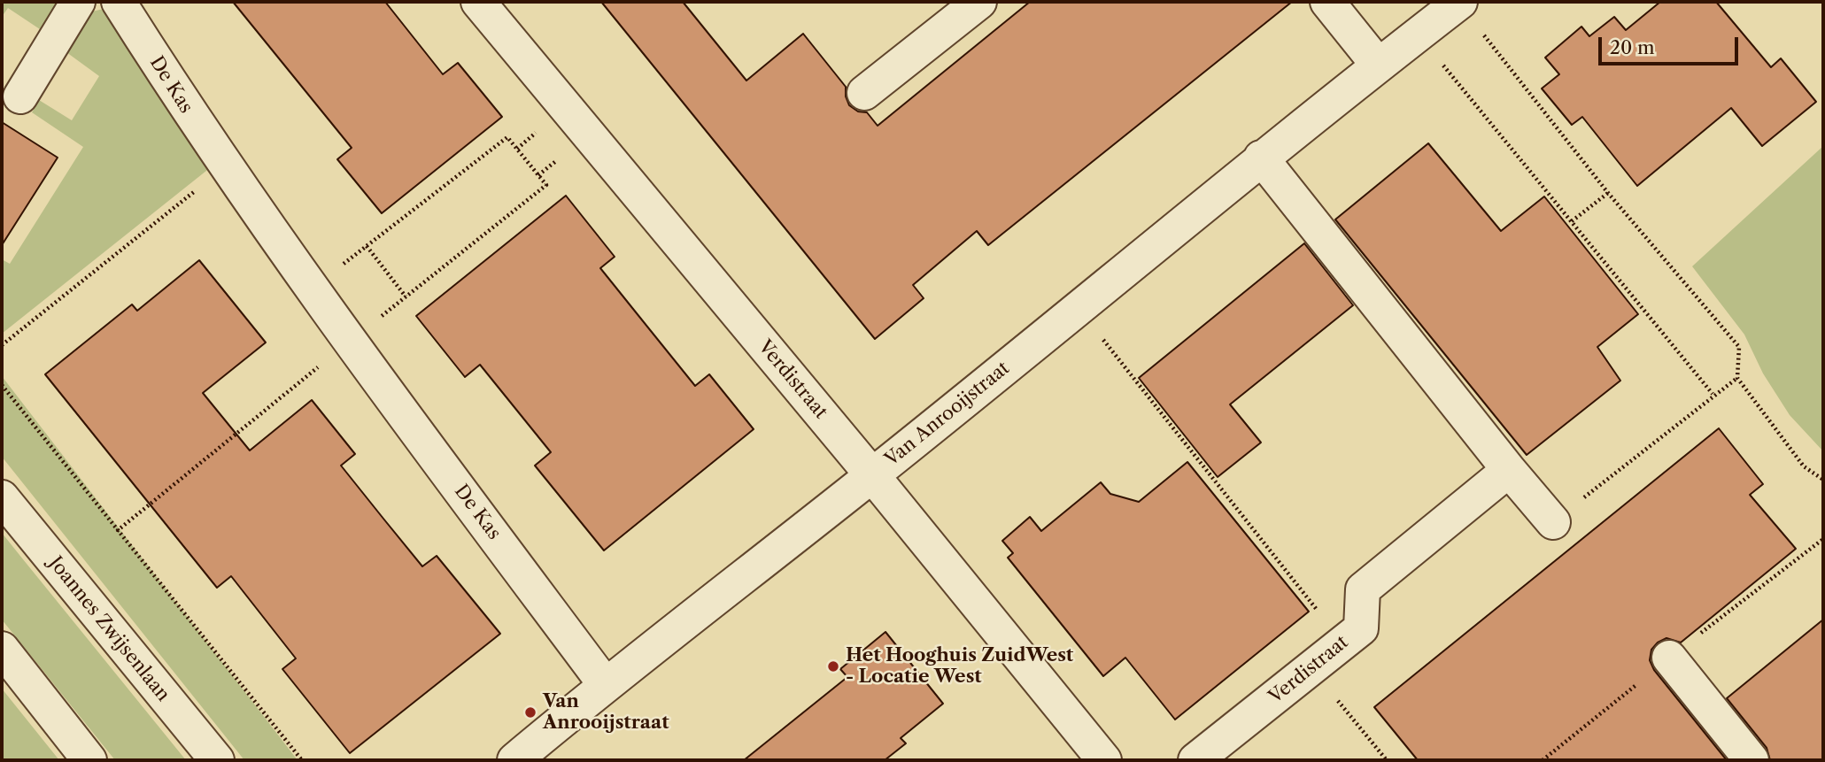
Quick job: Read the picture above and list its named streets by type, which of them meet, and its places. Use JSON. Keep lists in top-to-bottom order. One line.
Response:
{"streets":{"street":["De Kas","Verdistraat","Van Anrooijstraat","Joannes Zwijsenlaan"]},"crossings":[["De Kas","Van Anrooijstraat"],["Verdistraat","Van Anrooijstraat"]],"places":["Het Hooghuis ZuidWest - Locatie West","Van Anrooijstraat"],"scale_bar":"20 m"}
